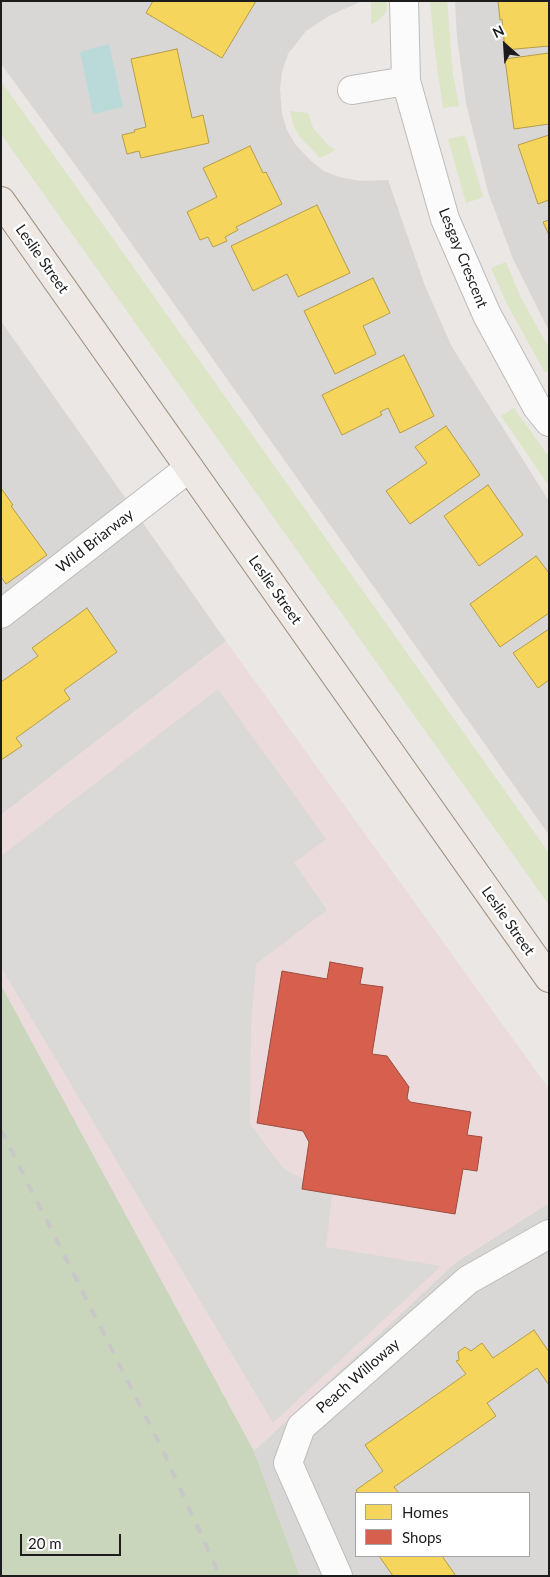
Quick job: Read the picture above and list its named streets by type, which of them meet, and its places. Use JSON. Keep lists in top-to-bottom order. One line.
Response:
{"streets":{"main road":["Leslie Street"],"street":["Lesgay Crescent","Wild Briarway","Peach Willoway"]},"crossings":[["Leslie Street","Wild Briarway"]],"legend":["Homes","Shops"],"scale_bar":"20 m","north":"top left"}
